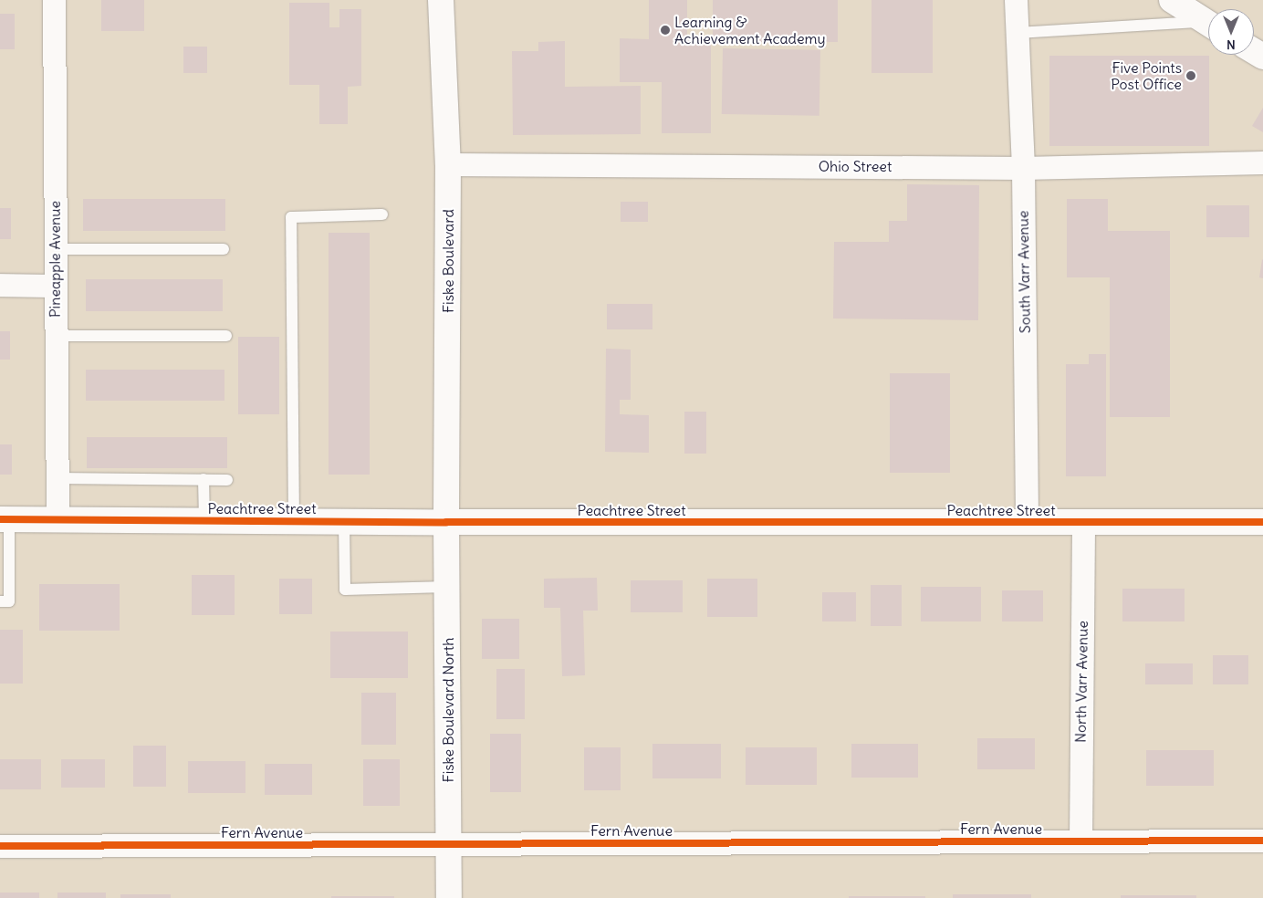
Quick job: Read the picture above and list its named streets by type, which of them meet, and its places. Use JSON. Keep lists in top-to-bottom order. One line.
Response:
{"streets":{"street":["Ohio Street","Pineapple Avenue","Fiske Boulevard","South Varr Avenue","Peachtree Street","North Varr Avenue","Fiske Boulevard North","Fern Avenue"]},"crossings":[["Ohio Street","Fiske Boulevard"],["Ohio Street","South Varr Avenue"],["Pineapple Avenue","Peachtree Street"],["Fiske Boulevard","Peachtree Street"],["Fiske Boulevard","Fiske Boulevard North"],["South Varr Avenue","Peachtree Street"],["Peachtree Street","North Varr Avenue"],["Peachtree Street","Fiske Boulevard North"],["North Varr Avenue","Fern Avenue"],["Fiske Boulevard North","Fern Avenue"]],"places":["Learning & Achievement Academy","Five Points Post Office"],"north":"bottom"}
